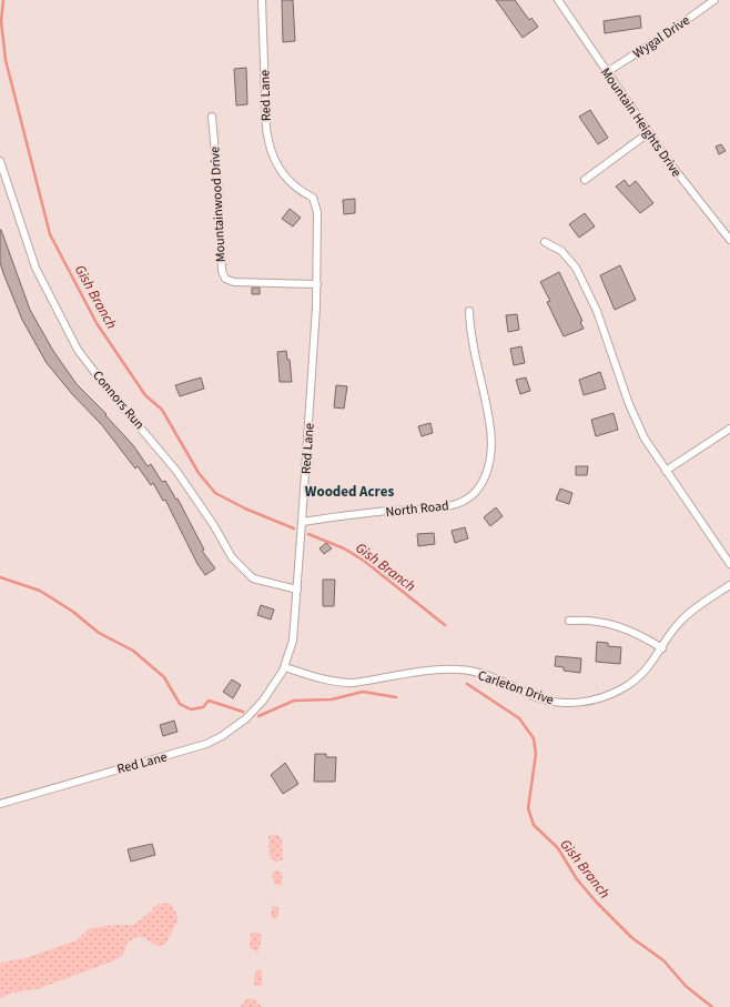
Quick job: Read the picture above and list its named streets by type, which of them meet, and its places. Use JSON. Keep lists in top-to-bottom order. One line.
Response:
{"streets":{"street":["Wygal Drive","Red Lane","Mountain Heights Drive","Mountainwood Drive","Connors Run","North Road","Carleton Drive"]},"crossings":[["Wygal Drive","Mountain Heights Drive"],["Red Lane","Mountainwood Drive"],["Red Lane","Connors Run"],["Red Lane","North Road"],["Red Lane","Carleton Drive"]],"districts":["Wooded Acres"],"water":["Gish Branch"]}
